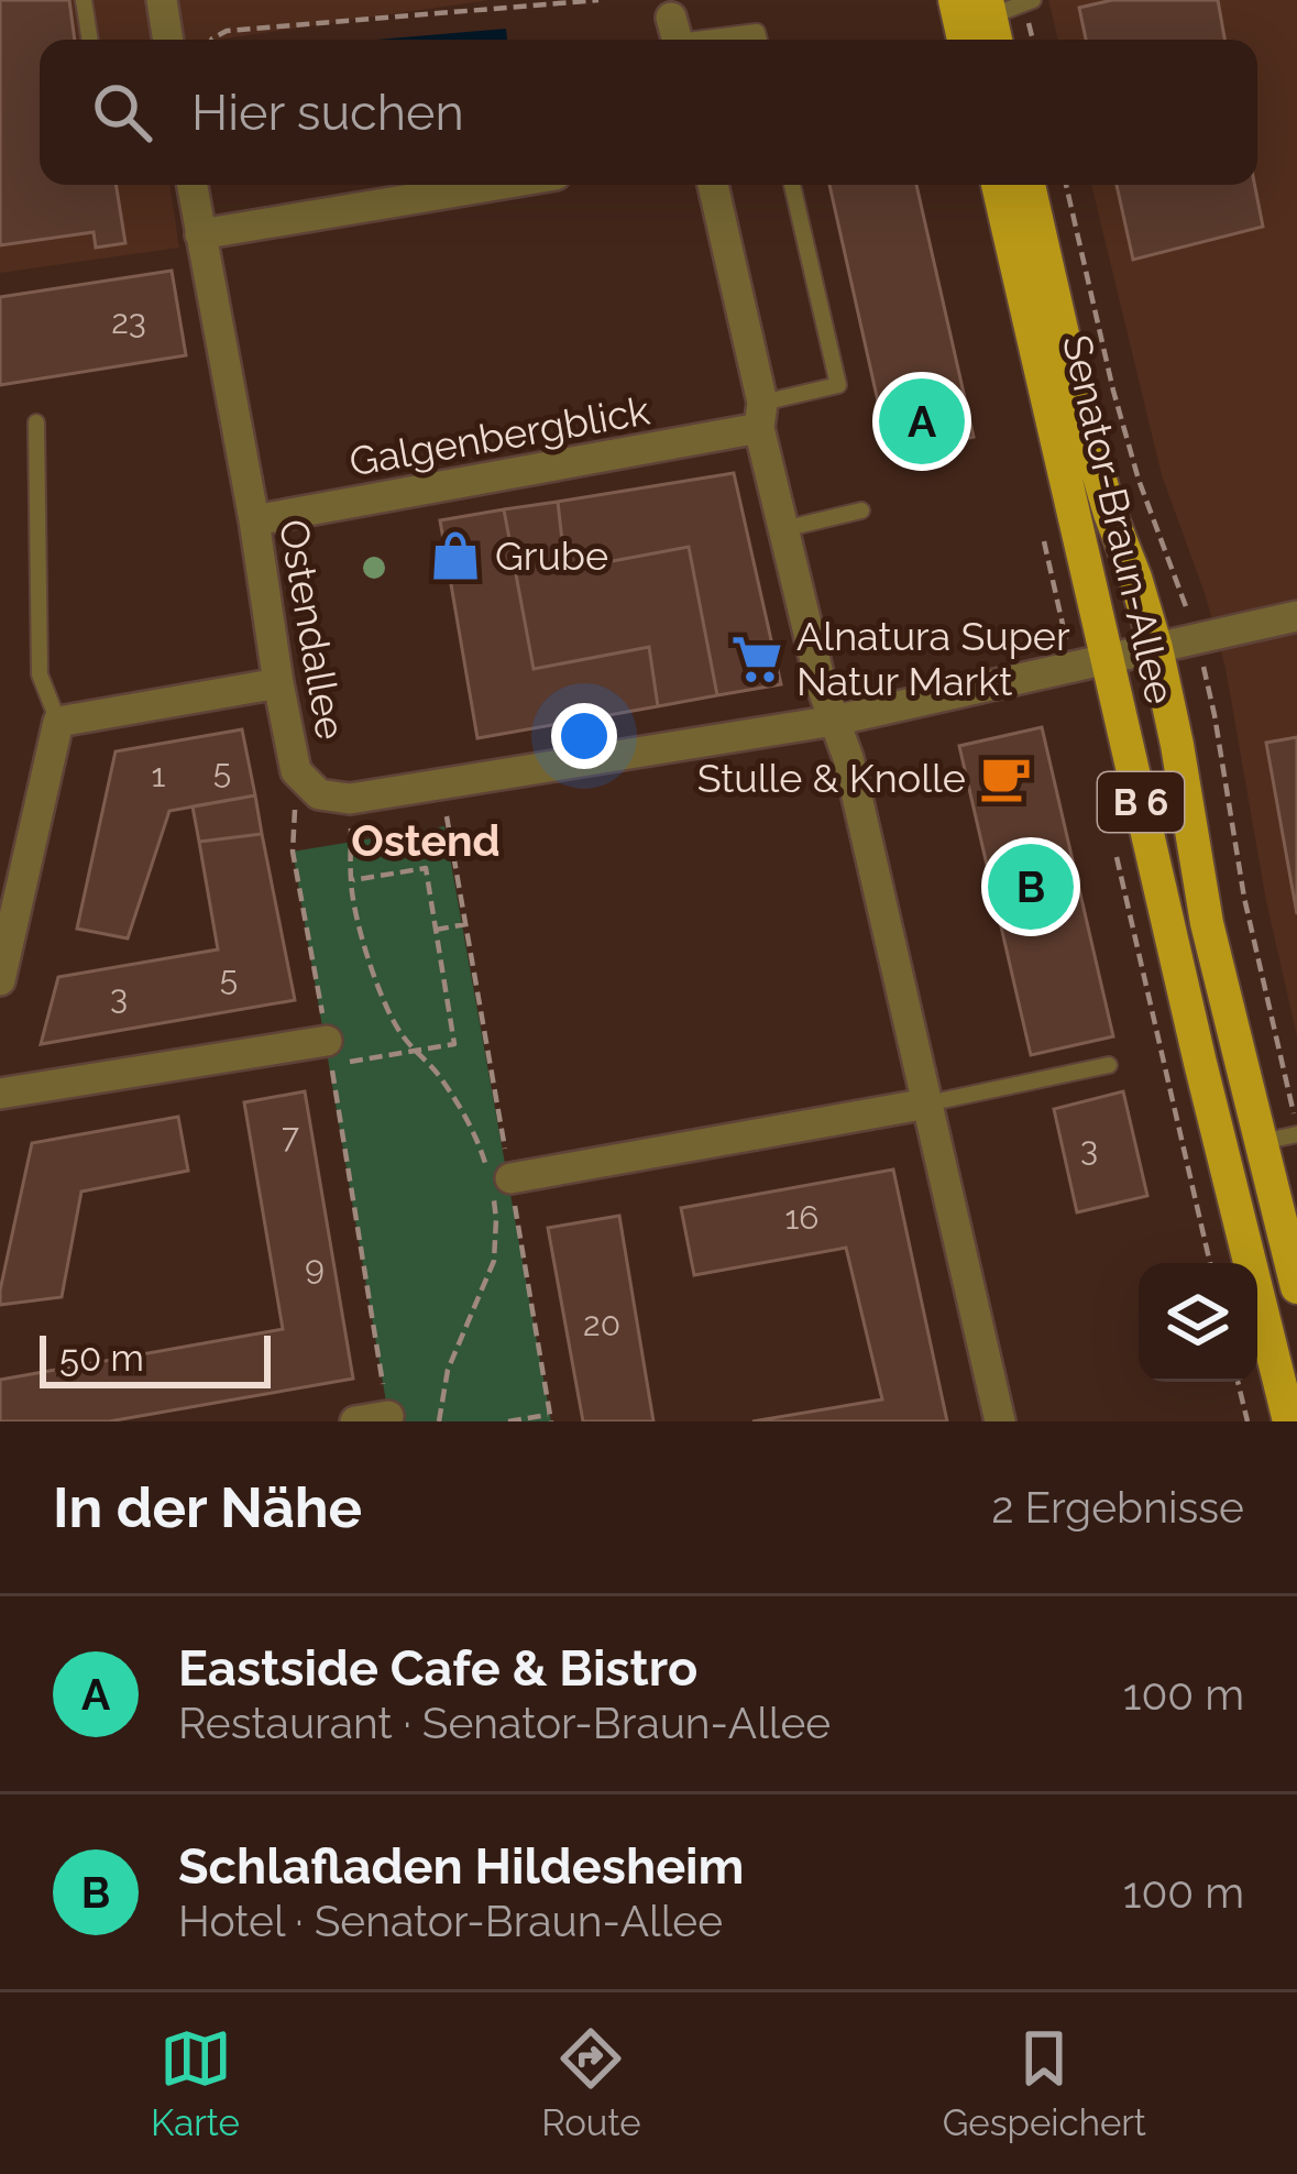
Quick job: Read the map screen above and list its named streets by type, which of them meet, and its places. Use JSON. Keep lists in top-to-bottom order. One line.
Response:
{"streets":{"main road":["Senator-Braun-Allee","B 6"],"street":["Galgenbergblick","Ostendallee"]},"crossings":[["Galgenbergblick","Ostendallee"]],"districts":["Ostend"],"places":{"shop":["Grube"],"supermarket":["Alnatura Super Natur Markt"],"cafe":["Stulle & Knolle"]},"house_numbers":["23","5","1","5","3","7","3","16","9","20"],"scale_bar":"50 m","page":{"search":"Hier suchen","pins":["A","B"],"scale":"50 m","heading":["In der Nähe","2 Ergebnisse"],"list":[{"mark":"A","name":"Eastside Cafe & Bistro","note":"Restaurant · Senator-Braun-Allee","value":"100 m"},{"mark":"B","name":"Schlafladen Hildesheim","note":"Hotel · Senator-Braun-Allee","value":"100 m"}],"nav":["Karte","Route","Gespeichert"]}}
